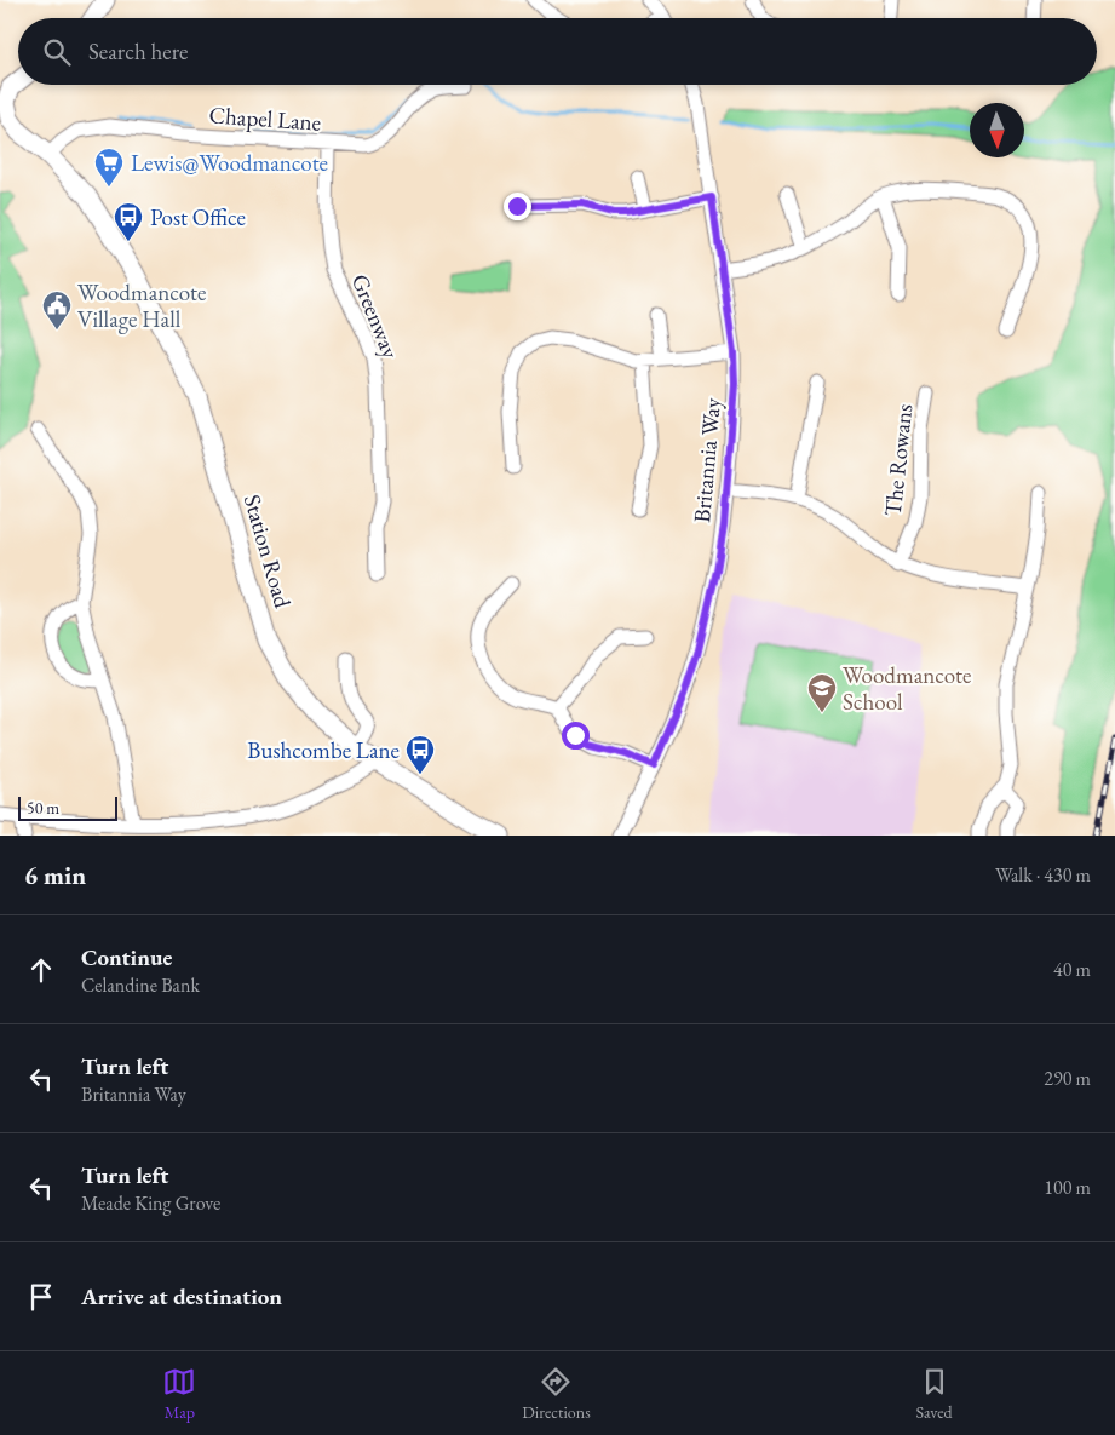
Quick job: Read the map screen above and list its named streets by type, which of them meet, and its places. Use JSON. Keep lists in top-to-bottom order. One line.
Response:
{"streets":{"street":["Chapel Lane","Greenway","Britannia Way","The Rowans","Station Road"]},"crossings":[["Chapel Lane","Greenway"],["Chapel Lane","Station Road"]],"places":{"supermarket":["Lewis@Woodmancote"],"bus stop":["Post Office","Bushcombe Lane"],"public building":["Woodmancote Village Hall"],"school or university":["Woodmancote School"]},"scale_bar":"50 m","north":"bottom","page":{"search":"Search here","scale":"50 m","heading":["6 min","Walk · 430 m"],"list":[["Continue","Celandine Bank","40 m"],["Turn left","Britannia Way","290 m"],["Turn left","Meade King Grove","100 m"],"Arrive at destination"],"nav":["Map","Directions","Saved"]}}
